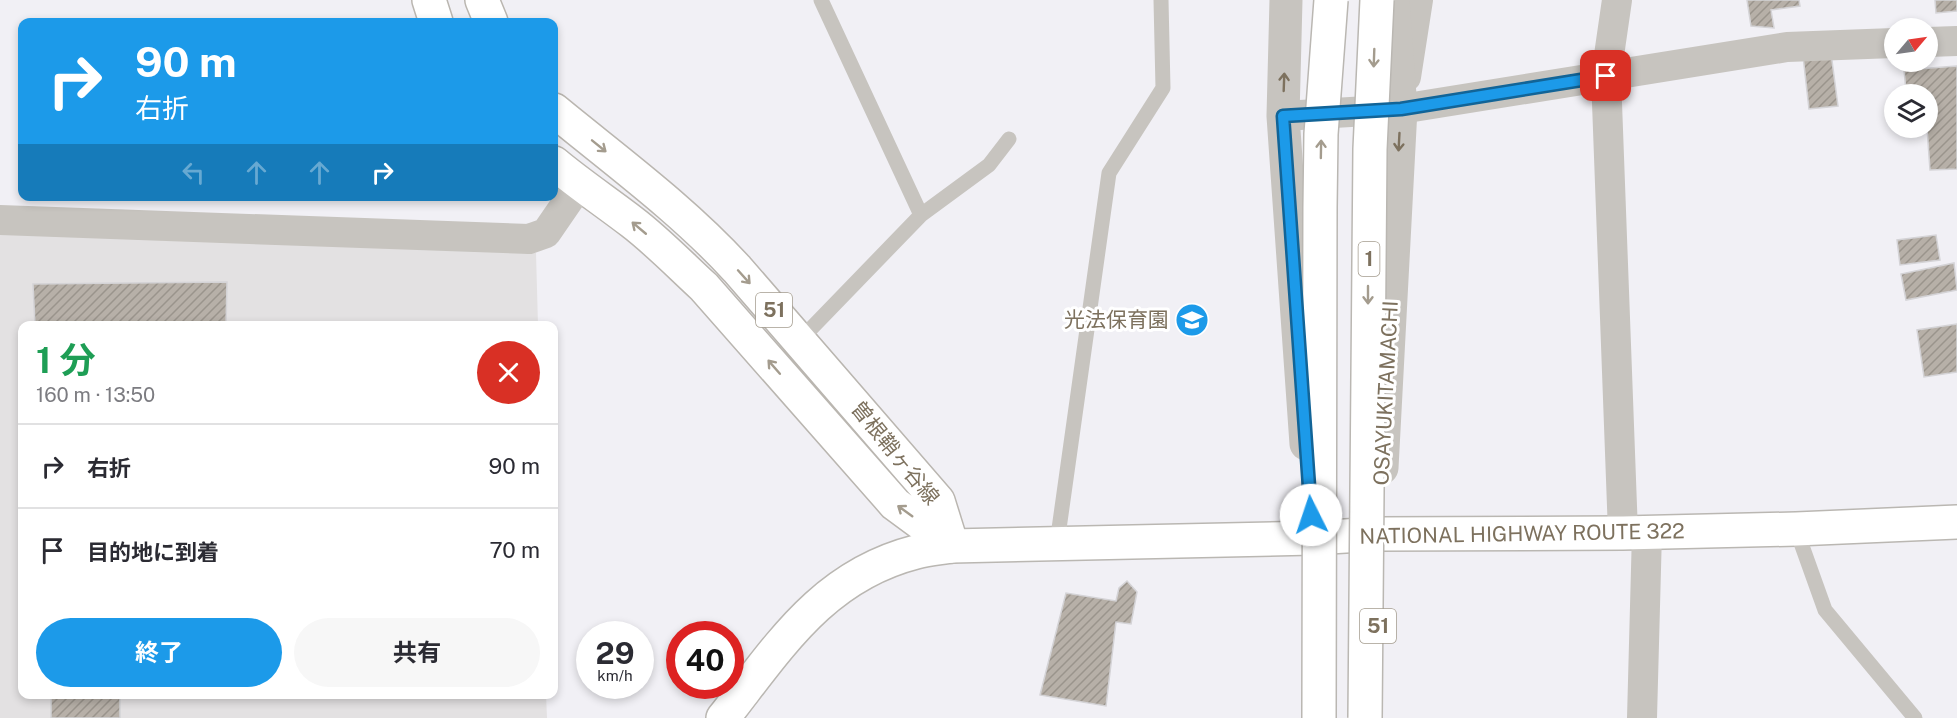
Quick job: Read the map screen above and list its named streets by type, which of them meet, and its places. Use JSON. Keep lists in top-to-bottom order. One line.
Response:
{"streets":{"main road":["1","51","曽根鞘ヶ谷線","NATIONAL HIGHWAY ROUTE 322"],"street":["OSAYUKITAMACHI"]},"crossings":[["1","OSAYUKITAMACHI"],["1","NATIONAL HIGHWAY ROUTE 322"],["OSAYUKITAMACHI","NATIONAL HIGHWAY ROUTE 322"],["曽根鞘ヶ谷線","NATIONAL HIGHWAY ROUTE 322"]],"places":{"school or university":["光法保育園"]},"north":"top right","page":{"turn":["90 m","右折"],"heading":["1 分","160 m · 13:50"],"list":[{"name":"右折","value":"90 m"},{"name":"目的地に到着","value":"70 m"}],"buttons":["終了","共有"],"speed":"29 km/h","limit":"40"}}
